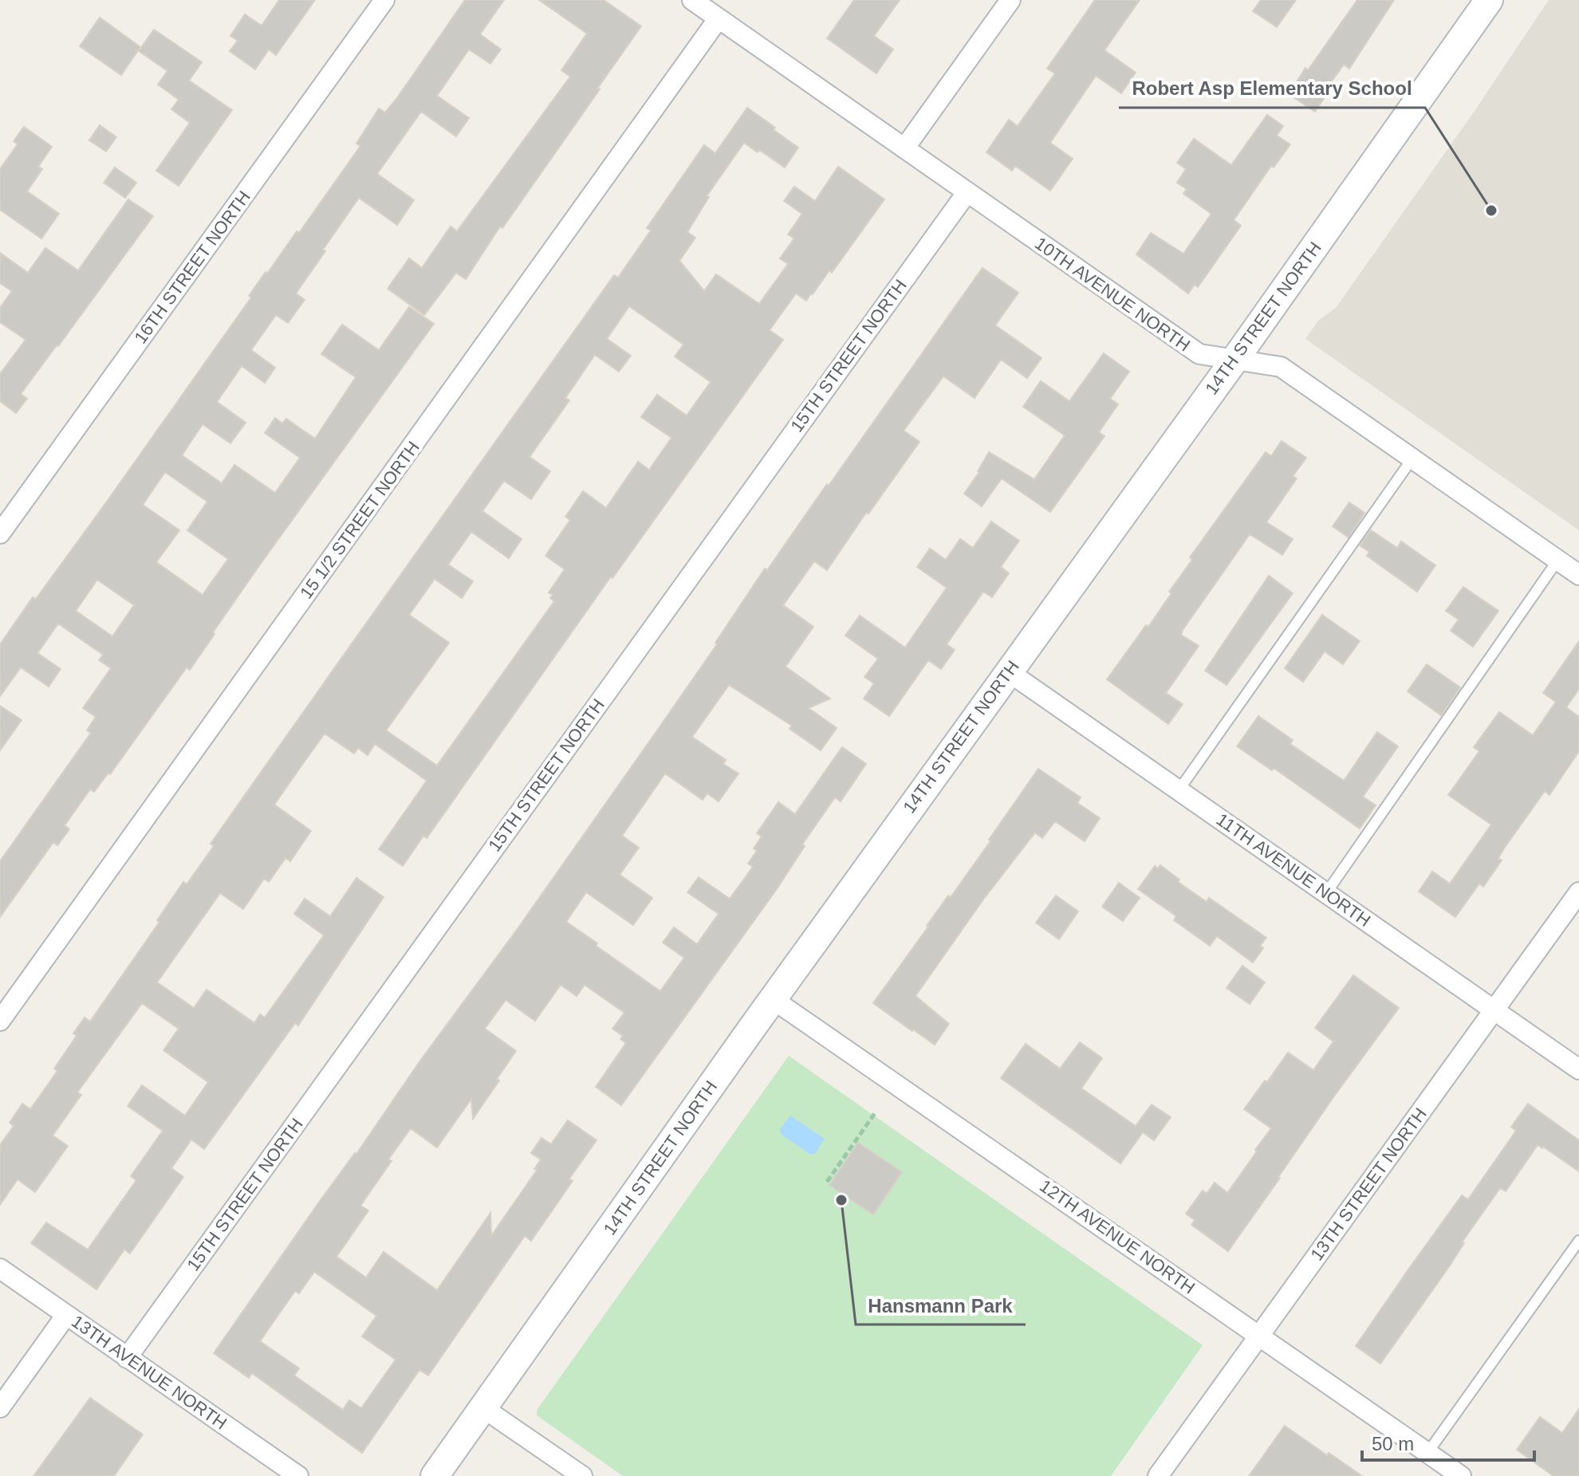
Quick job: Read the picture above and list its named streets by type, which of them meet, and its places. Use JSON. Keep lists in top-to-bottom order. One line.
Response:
{"streets":{"street":["16TH STREET NORTH","10TH AVENUE NORTH","14TH STREET NORTH","15TH STREET NORTH","15 1/2 STREET NORTH","11TH AVENUE NORTH","13TH STREET NORTH","12TH AVENUE NORTH","13TH AVENUE NORTH"]},"crossings":[["10TH AVENUE NORTH","14TH STREET NORTH"],["10TH AVENUE NORTH","15TH STREET NORTH"],["10TH AVENUE NORTH","15 1/2 STREET NORTH"],["14TH STREET NORTH","11TH AVENUE NORTH"],["14TH STREET NORTH","12TH AVENUE NORTH"],["15TH STREET NORTH","13TH AVENUE NORTH"],["11TH AVENUE NORTH","13TH STREET NORTH"],["13TH STREET NORTH","12TH AVENUE NORTH"]],"places":["Robert Asp Elementary School","Hansmann Park"],"scale_bar":"50 m"}
